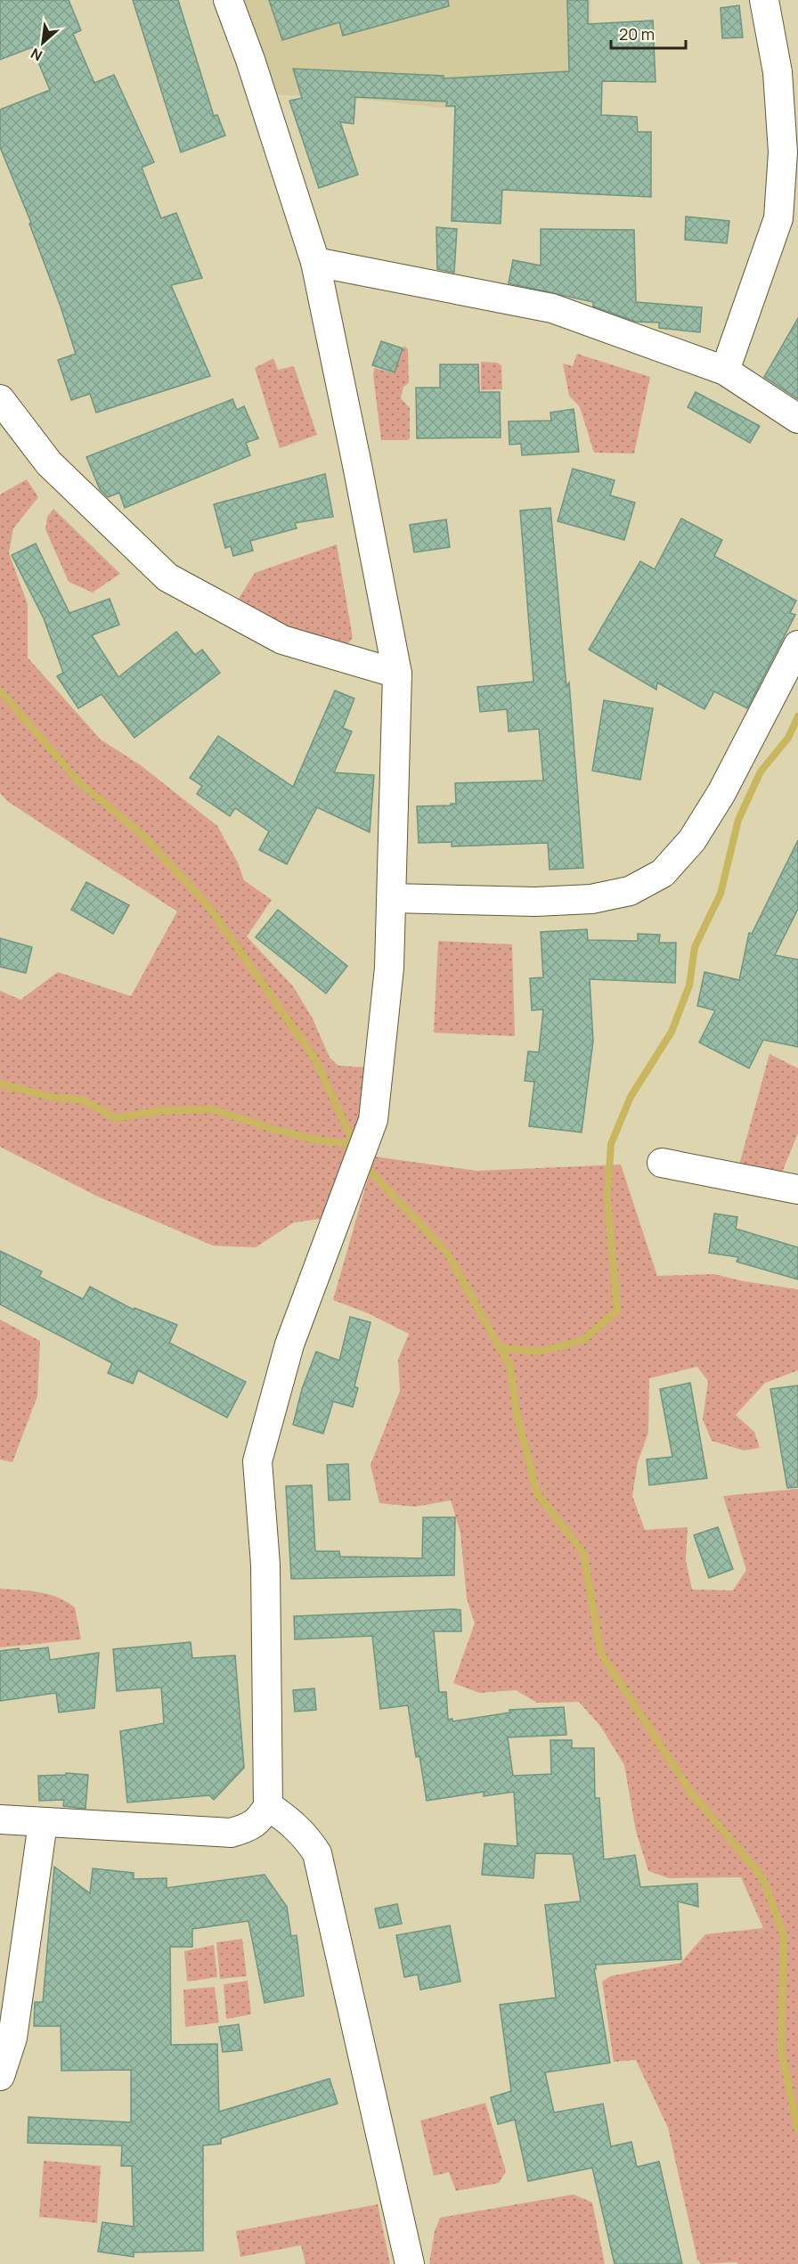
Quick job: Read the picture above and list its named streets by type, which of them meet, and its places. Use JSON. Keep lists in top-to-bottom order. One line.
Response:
{"scale_bar":"20 m","north":"bottom left"}
